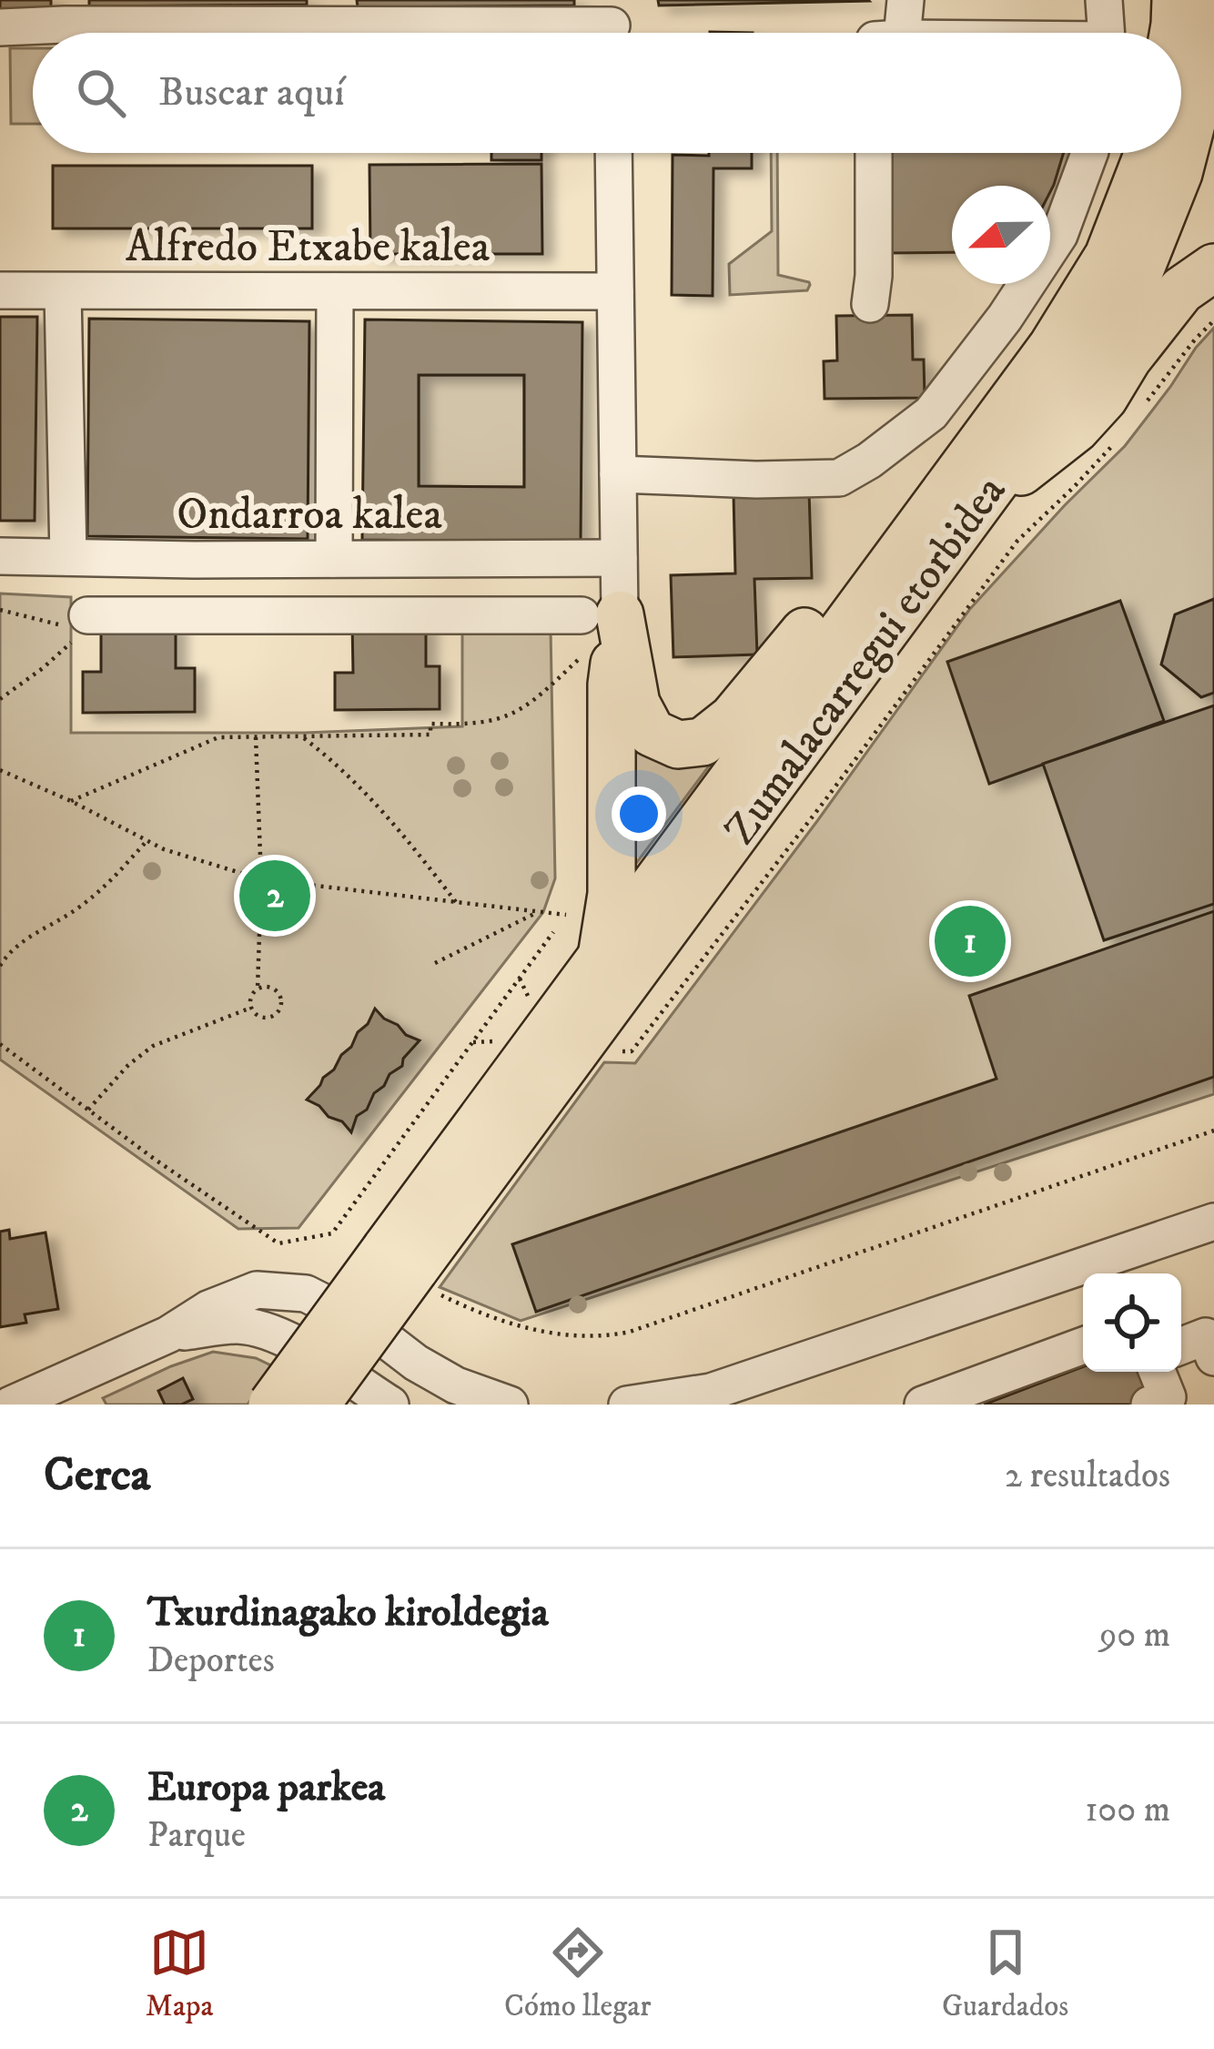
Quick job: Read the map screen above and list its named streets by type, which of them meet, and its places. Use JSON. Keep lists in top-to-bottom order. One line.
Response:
{"streets":{"main road":["Zumalacarregui etorbidea"],"street":["Alfredo Etxabe kalea","Ondarroa kalea"]},"north":"left","page":{"search":"Buscar aquí","pins":["2","1"],"heading":["Cerca","2 resultados"],"list":[{"mark":"1","name":"Txurdinagako kiroldegia","note":"Deportes","value":"90 m"},{"mark":"2","name":"Europa parkea","note":"Parque","value":"100 m"}],"nav":["Mapa","Cómo llegar","Guardados"]}}
